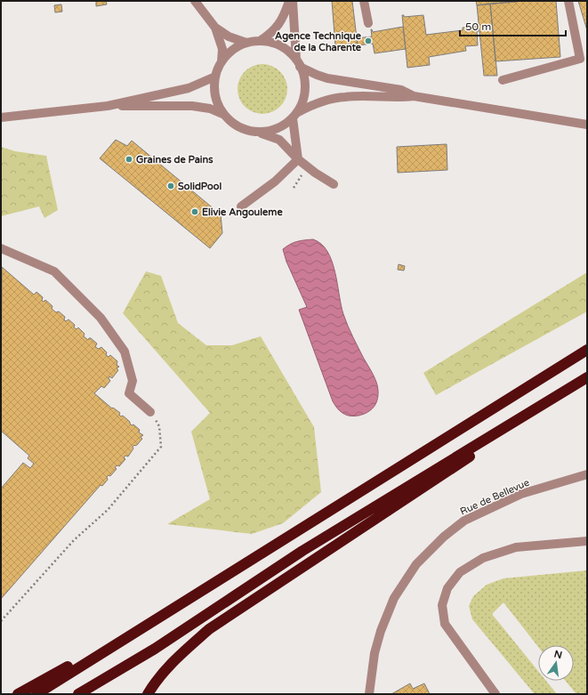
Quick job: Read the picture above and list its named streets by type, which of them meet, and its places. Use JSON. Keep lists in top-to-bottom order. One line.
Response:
{"streets":{"street":["Rue de Bellevue"]},"places":["Agence Technique de la Charente","Graines de Pains","SolidPool","Elivie Angouleme"],"scale_bar":"50 m","north":"top"}
